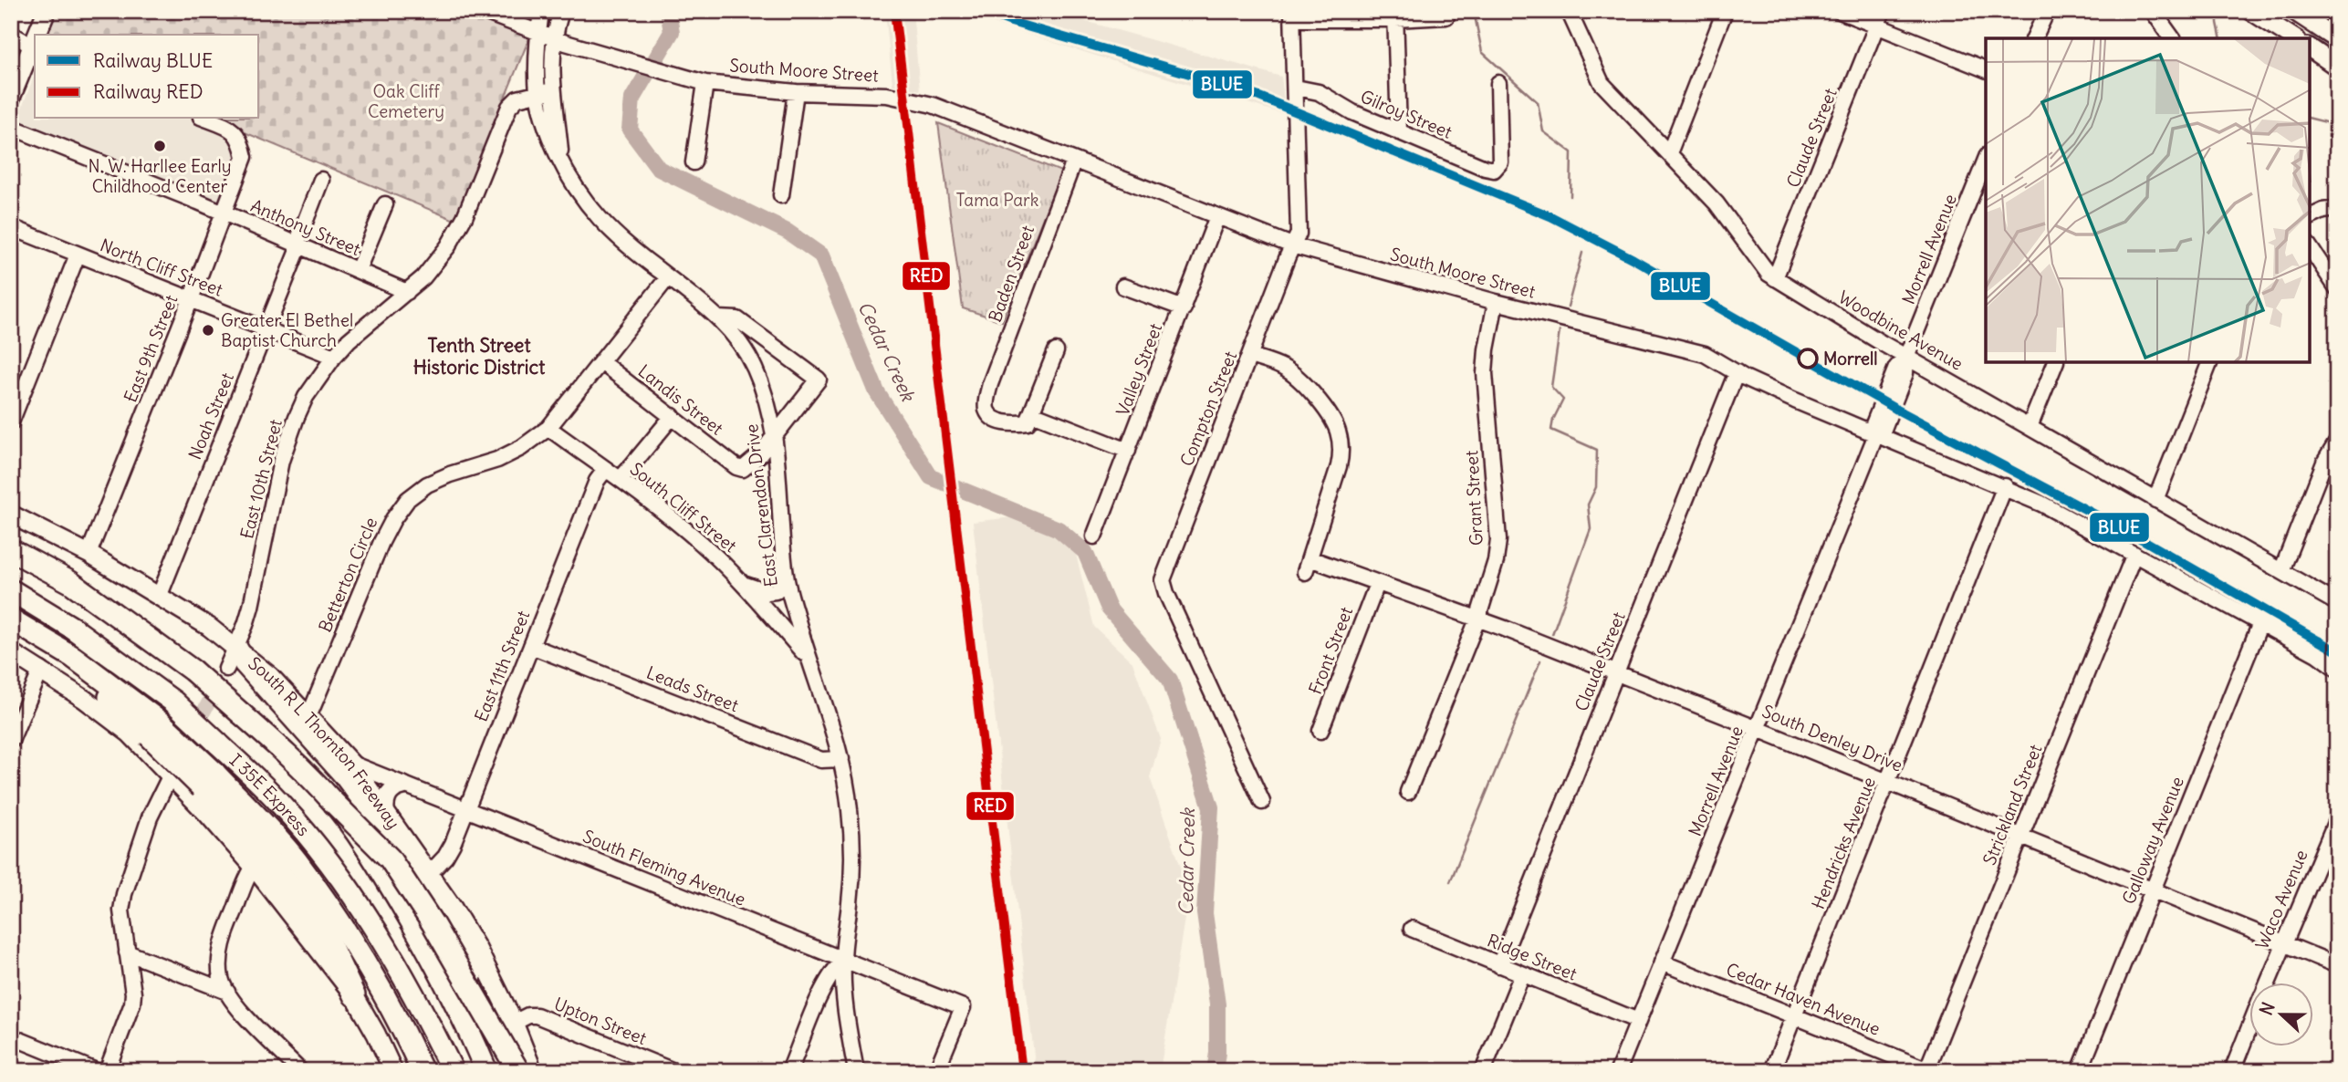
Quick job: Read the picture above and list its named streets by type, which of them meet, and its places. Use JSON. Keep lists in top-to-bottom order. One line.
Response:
{"streets":{"highway":["South R L Thornton Freeway","I 35E Express"],"street":["South Moore Street","Gilroy Street","Claude Street","Anthony Street","Morrell Avenue","North Cliff Street","Baden Street","Woodbine Avenue","East 9th Street","Valley Street","Landis Street","Compton Street","Noah Street","East 10th Street","Grant Street","East Clarendon Drive","South Cliff Street","Betterton Circle","Front Street","East 11th Street","Leads Street","South Denley Drive","Strickland Street","Galloway Avenue","Hendricks Avenue","South Fleming Avenue","Waco Avenue","Ridge Street","Cedar Haven Avenue","Upton Street"]},"crossings":[["South Moore Street","Claude Street"],["South Moore Street","Morrell Avenue"],["South Moore Street","Baden Street"],["South Moore Street","Valley Street"],["South Moore Street","Compton Street"],["South Moore Street","Grant Street"],["South Moore Street","East Clarendon Drive"],["South Moore Street","Strickland Street"],["South Moore Street","Galloway Avenue"],["South Moore Street","Hendricks Avenue"],["Gilroy Street","Compton Street"],["Claude Street","Woodbine Avenue"],["Claude Street","South Denley Drive"],["Claude Street","Ridge Street"],["Anthony Street","East 9th Street"],["Anthony Street","Noah Street"],["Anthony Street","East 10th Street"],["Morrell Avenue","Woodbine Avenue"],["Morrell Avenue","South Denley Drive"],["Morrell Avenue","Ridge Street"],["Morrell Avenue","Cedar Haven Avenue"],["North Cliff Street","East 9th Street"],["North Cliff Street","Noah Street"],["North Cliff Street","East 10th Street"],["East 9th Street","South R L Thornton Freeway"],["Landis Street","East Clarendon Drive"],["Landis Street","Betterton Circle"],["Compton Street","South Denley Drive"],["Noah Street","South R L Thornton Freeway"],["East 10th Street","East Clarendon Drive"],["East 10th Street","South R L Thornton Freeway"],["Grant Street","South Denley Drive"],["East Clarendon Drive","South Cliff Street"],["East Clarendon Drive","Betterton Circle"],["East Clarendon Drive","Leads Street"],["East Clarendon Drive","South Fleming Avenue"],["South Cliff Street","Betterton Circle"],["South Cliff Street","East 11th Street"],["Betterton Circle","South R L Thornton Freeway"],["Front Street","South Denley Drive"],["East 11th Street","Leads Street"],["East 11th Street","South R L Thornton Freeway"],["East 11th Street","South Fleming Avenue"],["South Denley Drive","Strickland Street"],["South Denley Drive","Galloway Avenue"],["South Denley Drive","Hendricks Avenue"],["South Denley Drive","Waco Avenue"],["South R L Thornton Freeway","South Fleming Avenue"],["South R L Thornton Freeway","Upton Street"],["Strickland Street","Cedar Haven Avenue"],["Hendricks Avenue","Cedar Haven Avenue"]],"districts":["Tenth Street Historic District"],"water":["Cedar Creek"],"parks":["Oak Cliff Cemetery","Tama Park"],"places":["N. W. Harllee Early Childhood Center","Greater El Bethel Baptist Church","Morrell"],"lines":["rail line BLUE","rail line RED"],"legend":["Railway BLUE","Railway RED"],"north":"left"}
